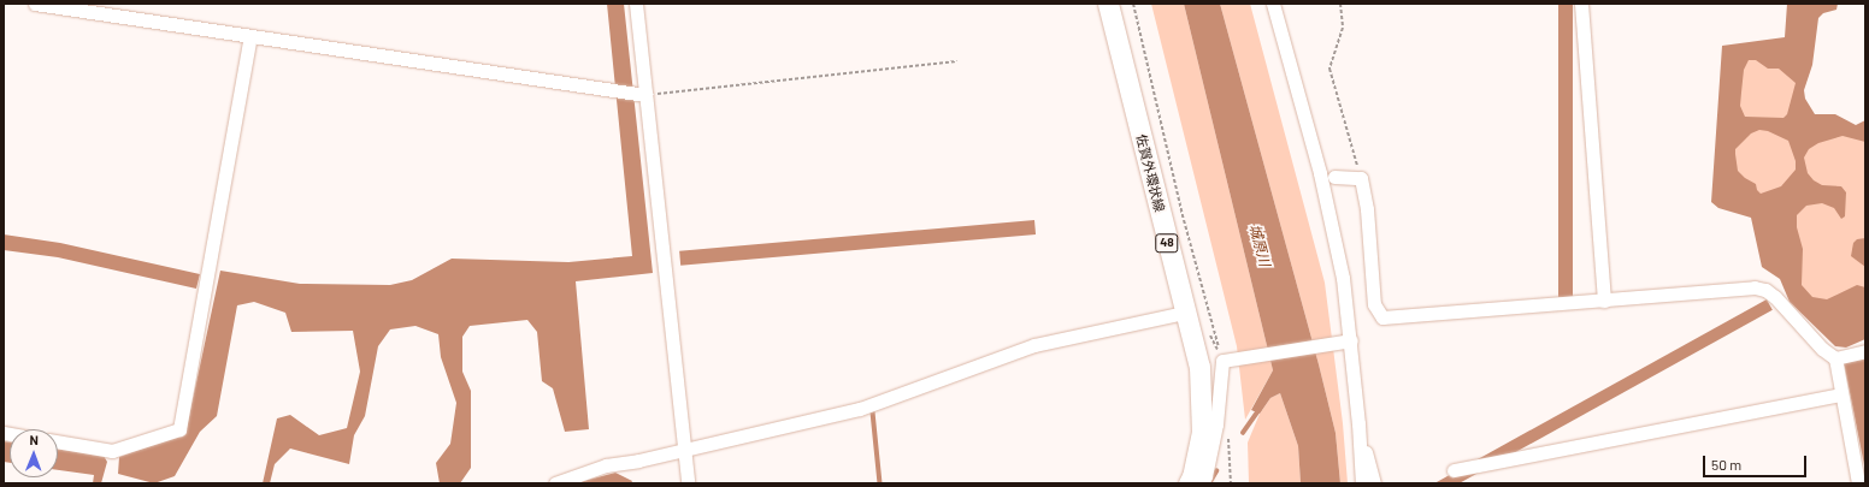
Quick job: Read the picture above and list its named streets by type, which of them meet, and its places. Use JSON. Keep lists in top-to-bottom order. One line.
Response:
{"streets":{"main road":["佐賀外環状線","48"]},"water":["城原川"],"scale_bar":"50 m","north":"top"}
